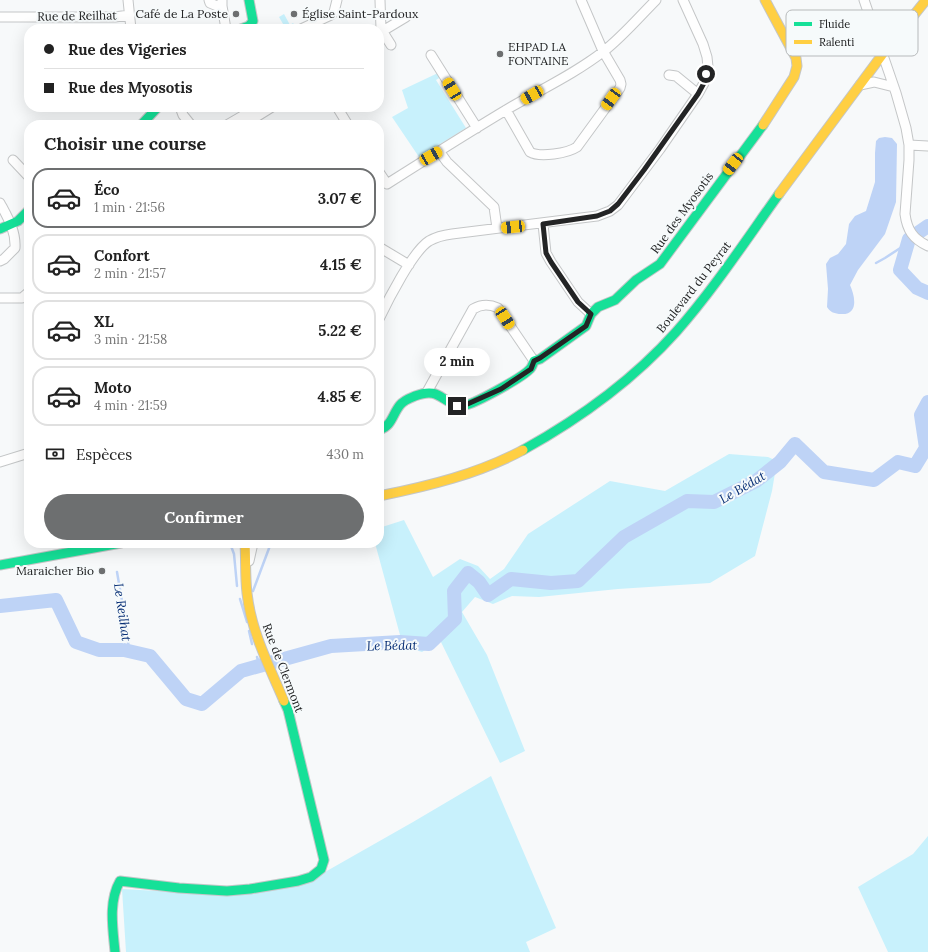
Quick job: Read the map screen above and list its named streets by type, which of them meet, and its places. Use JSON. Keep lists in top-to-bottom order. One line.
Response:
{"streets":{"street":["Rue de Reilhat","Rue des Myosotis","Boulevard du Peyrat","Rue de Clermont"]},"water":["Le Bédat","Le Reilhat"],"places":["Café de La Poste","Église Saint-Pardoux","EHPAD LA FONTAINE","Maraicher Bio"],"legend":["Fluide","Ralenti"],"page":{"banner":["Rue des Vigeries","Rue des Myosotis"],"heading":"Choisir une course","list":[{"name":"Éco","note":"1 min · 21:56","value":"3.07 €"},{"name":"Confort","note":"2 min · 21:57","value":"4.15 €"},{"name":"XL","note":"3 min · 21:58","value":"5.22 €"},{"name":"Moto","note":"4 min · 21:59","value":"4.85 €"}],"bubble":"2 min","pay":["Espèces","430 m"],"buttons":"Confirmer"}}
